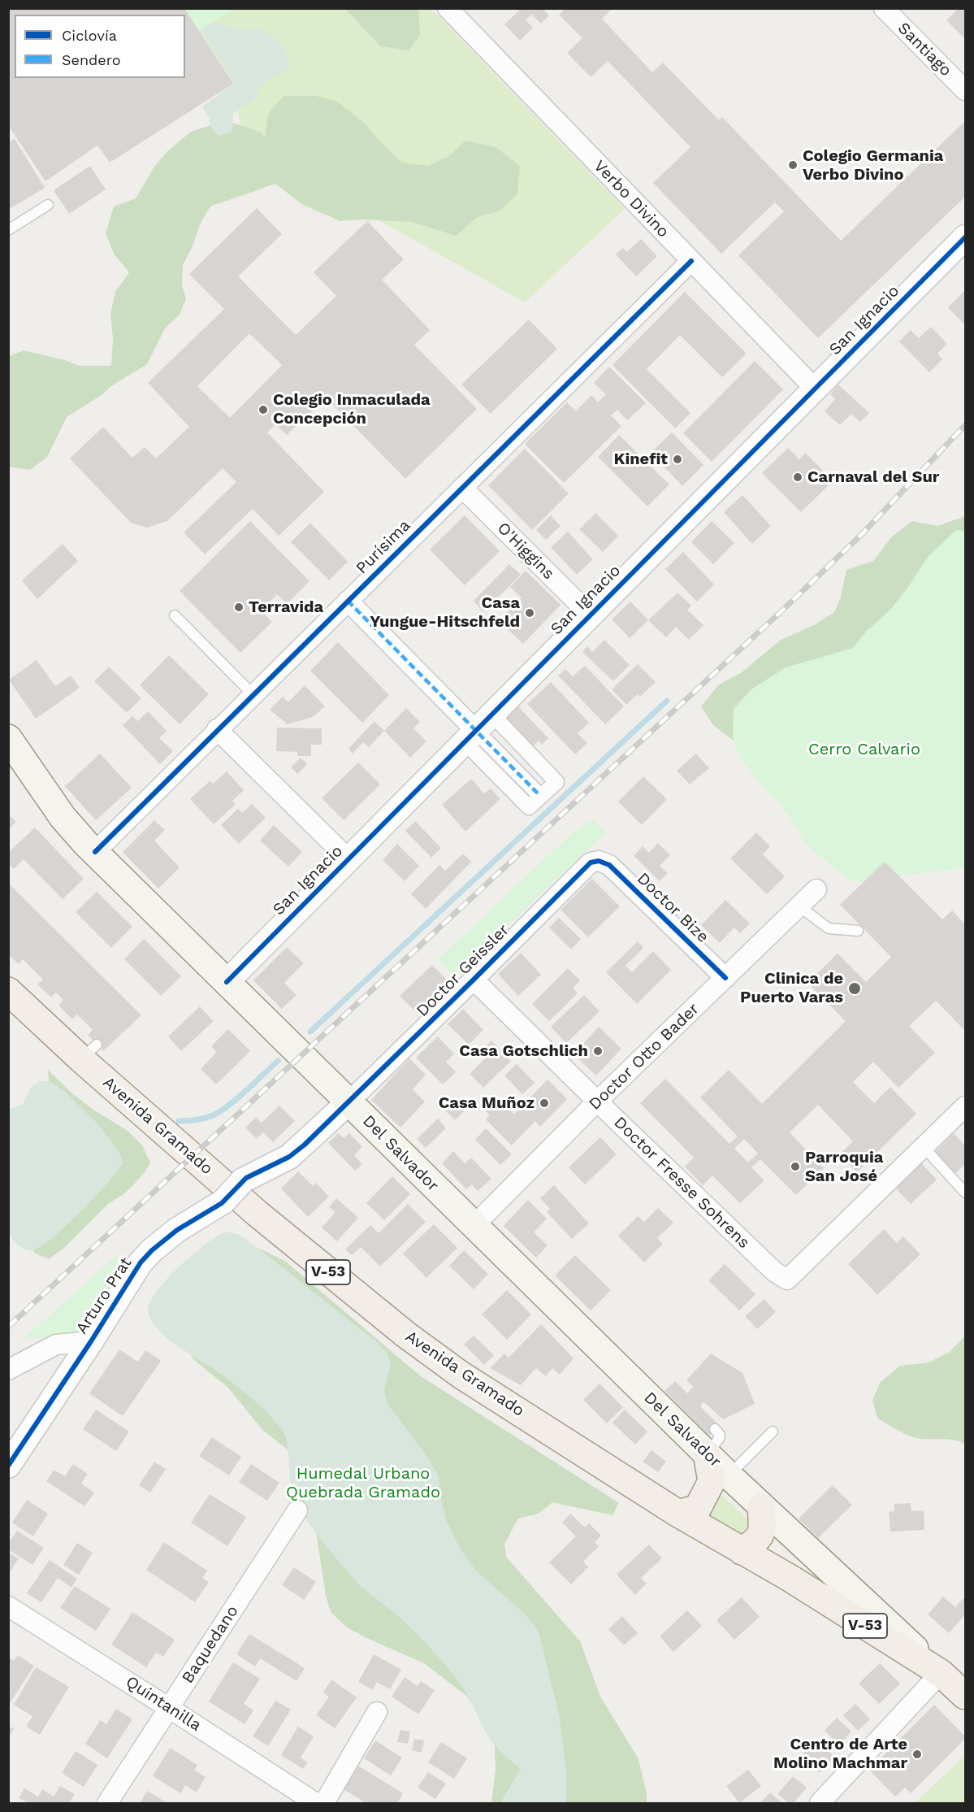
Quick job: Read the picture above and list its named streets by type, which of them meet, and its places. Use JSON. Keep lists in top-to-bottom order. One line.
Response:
{"streets":{"main road":["Avenida Gramado","Del Salvador","V-53"],"street":["Santiago","Verbo Divino","San Ignacio","Purísima","O'Higgins","Doctor Bize","Doctor Geissler","Doctor Otto Bader","Doctor Fresse Sohrens","Arturo Prat","Baquedano","Quintanilla"]},"crossings":[["Verbo Divino","San Ignacio"],["Verbo Divino","Purísima"],["San Ignacio","O'Higgins"],["San Ignacio","Del Salvador"],["Purísima","O'Higgins"],["Purísima","Del Salvador"],["Doctor Bize","Doctor Geissler"],["Doctor Bize","Doctor Otto Bader"],["Doctor Geissler","Del Salvador"],["Doctor Geissler","Doctor Fresse Sohrens"],["Doctor Geissler","Arturo Prat"],["Doctor Otto Bader","Del Salvador"],["Doctor Otto Bader","Doctor Fresse Sohrens"],["Avenida Gramado","Del Salvador"],["Del Salvador","Arturo Prat"],["Baquedano","Quintanilla"]],"parks":["Cerro Calvario","Humedal Urbano Quebrada Gramado"],"places":["Colegio Germania Verbo Divino","Colegio Inmaculada Concepción","Kinefit","Carnaval del Sur","Terravida","Casa Yungue-Hitschfeld","Clinica de Puerto Varas","Casa Gotschlich","Casa Muñoz","Parroquia San José","Centro de Arte Molino Machmar"],"legend":["Ciclovía","Sendero"]}
